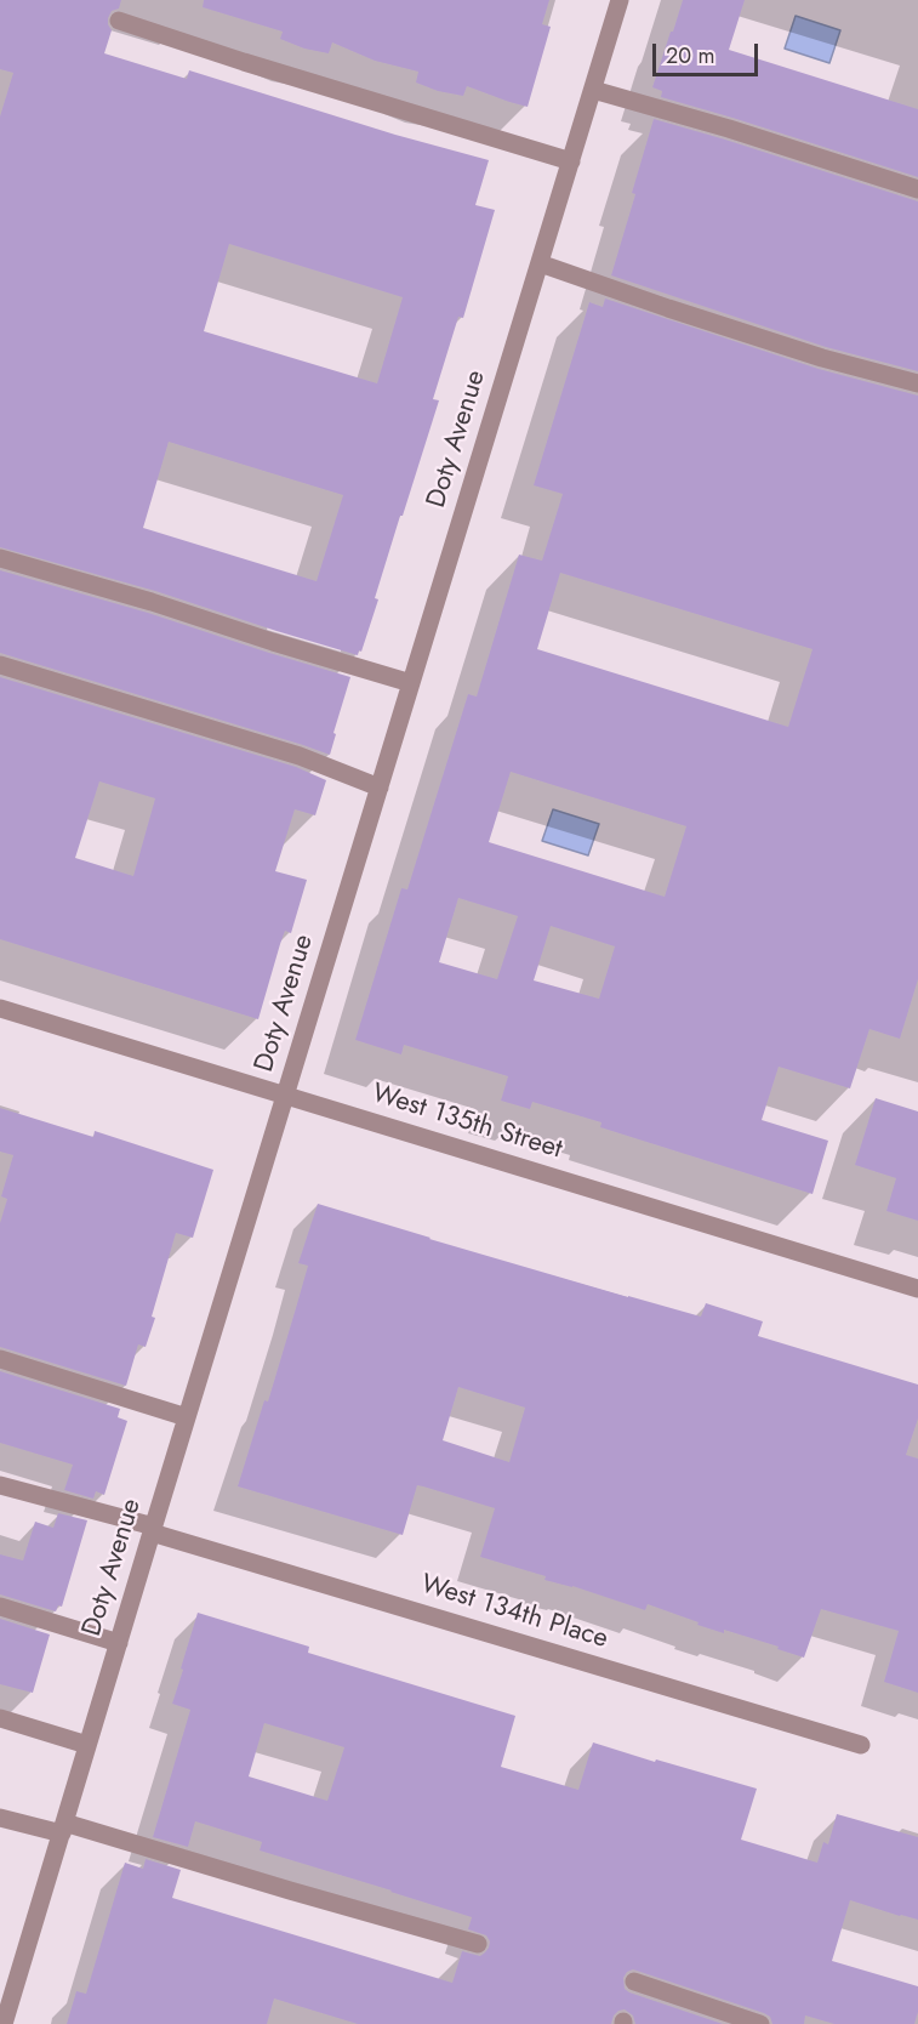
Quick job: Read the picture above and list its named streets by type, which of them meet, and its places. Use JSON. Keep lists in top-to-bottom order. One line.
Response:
{"streets":{"street":["Doty Avenue","West 135th Street","West 134th Place"]},"crossings":[["Doty Avenue","West 135th Street"],["Doty Avenue","West 134th Place"]],"scale_bar":"20 m"}
